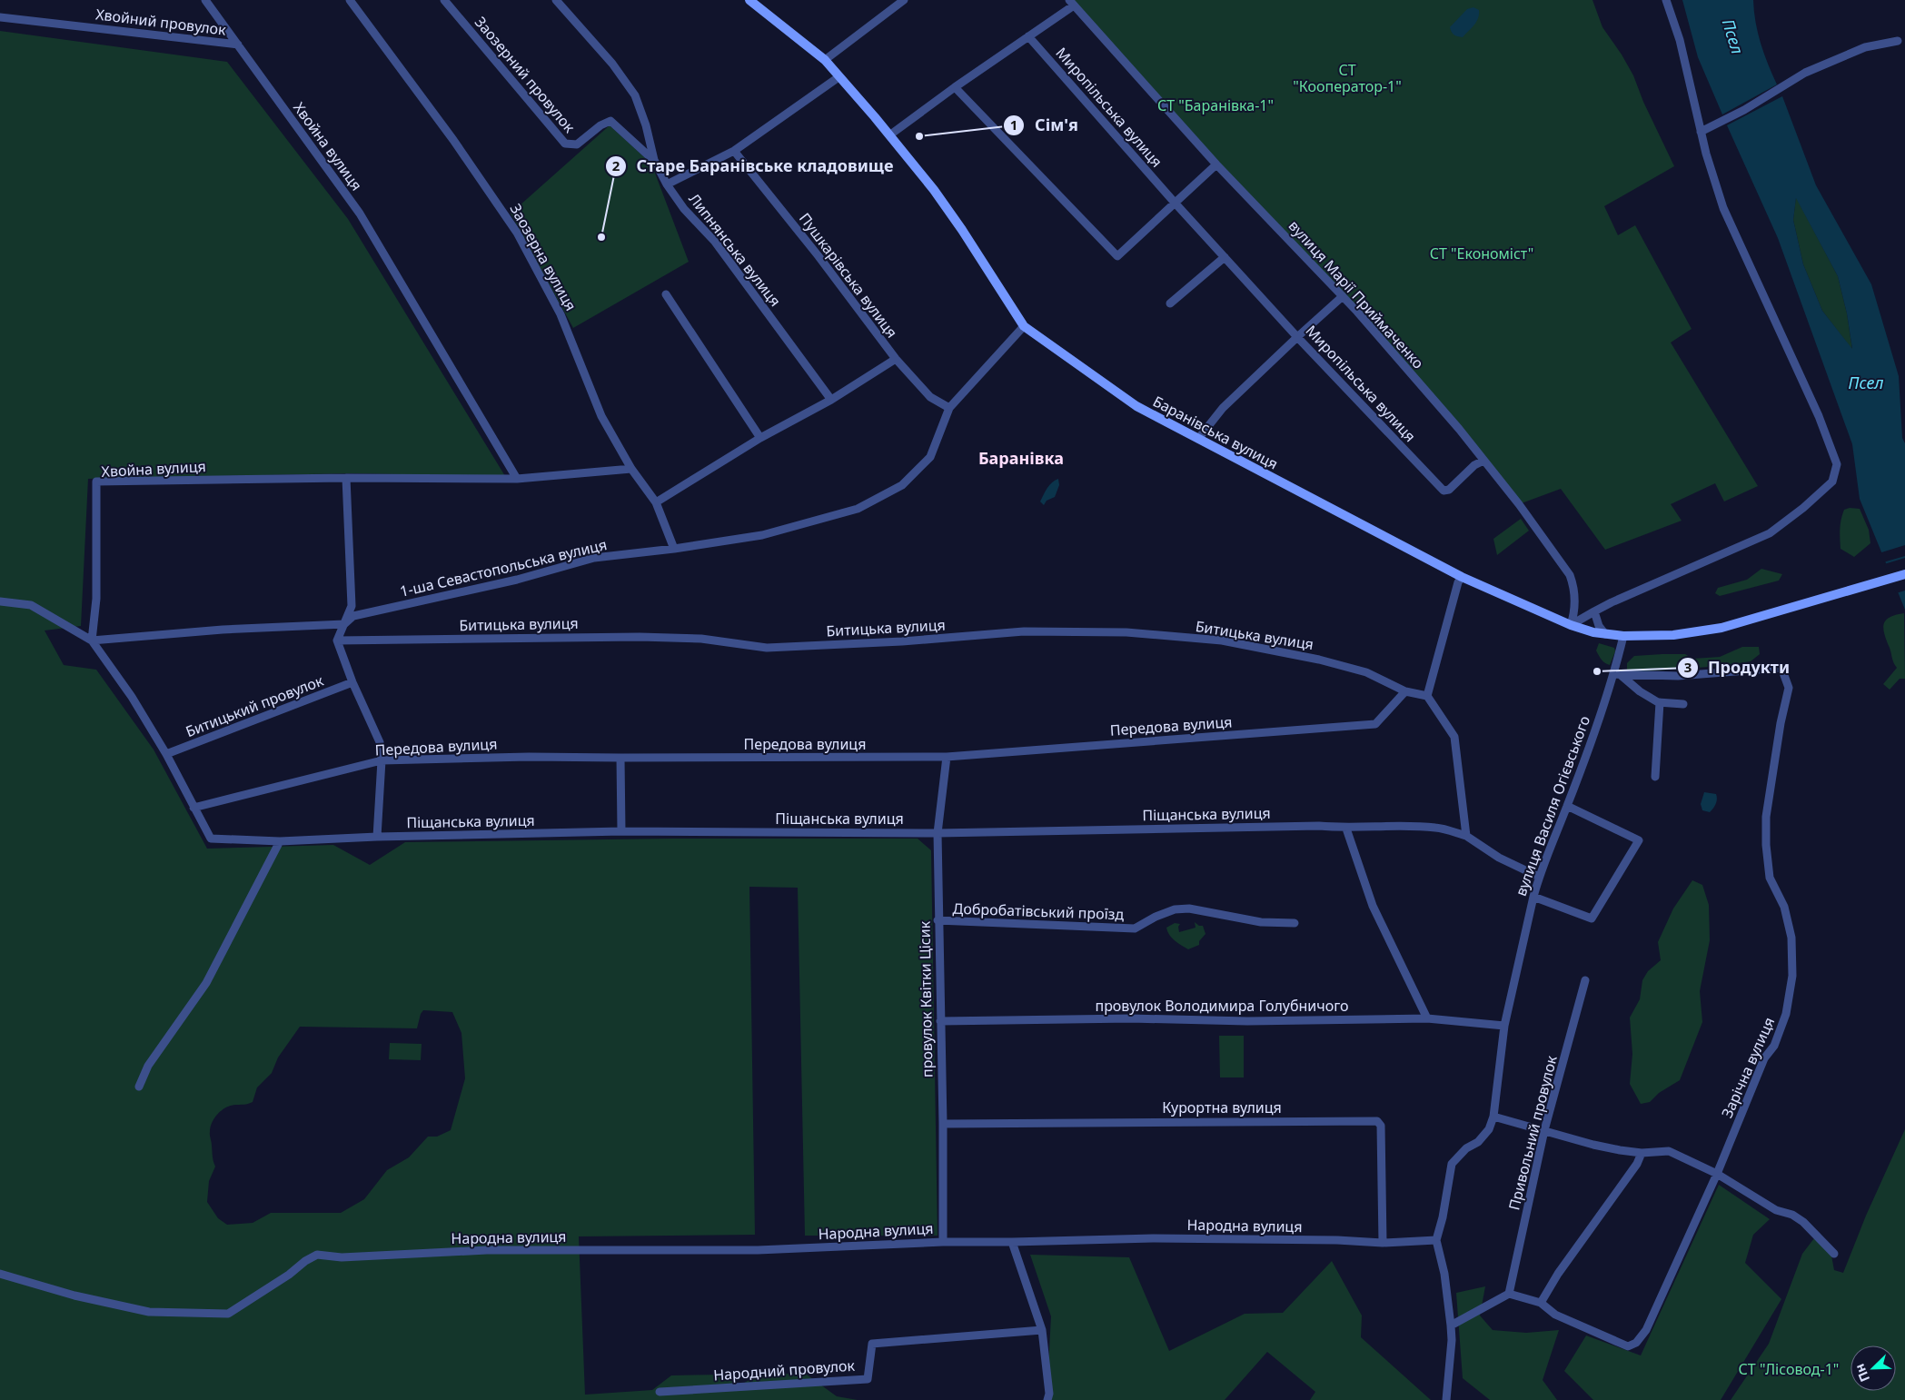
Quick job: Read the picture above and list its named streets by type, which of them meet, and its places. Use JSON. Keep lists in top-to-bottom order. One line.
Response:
{"streets":{"main road":["Баранівська вулиця"],"street":["Хвойний провулок","Заозерний провулок","Миропільська вулиця","Хвойна вулиця","Липнянська вулиця","Заозерна вулиця","Пушкарівська вулиця","вулиця Марії Приймаченко","1-ша Севастопольська вулиця","Битицька вулиця","Битицький провулок","Передова вулиця","вулиця Василя Огієвського","Піщанська вулиця","Добробатівський проїзд","провулок Квітки Цісик","провулок Володимира Голубничого","Зарічна вулиця","Курортна вулиця","Привольний провулок","Народна вулиця","Народний провулок"]},"crossings":[["Хвойний провулок","Хвойна вулиця"],["Заозерний провулок","Липнянська вулиця"],["Миропільська вулиця","вулиця Марії Приймаченко"],["Хвойна вулиця","Заозерна вулиця"],["Хвойна вулиця","1-ша Севастопольська вулиця"],["Заозерна вулиця","1-ша Севастопольська вулиця"],["Пушкарівська вулиця","1-ша Севастопольська вулиця"],["вулиця Марії Приймаченко","Баранівська вулиця"],["Баранівська вулиця","1-ша Севастопольська вулиця"],["Баранівська вулиця","вулиця Василя Огієвського"],["Битицька вулиця","Передова вулиця"],["Передова вулиця","Піщанська вулиця"],["Передова вулиця","провулок Квітки Цісик"],["вулиця Василя Огієвського","Піщанська вулиця"],["вулиця Василя Огієвського","провулок Володимира Голубничого"],["вулиця Василя Огієвського","Зарічна вулиця"],["вулиця Василя Огієвського","Народна вулиця"],["Піщанська вулиця","провулок Квітки Цісик"],["Добробатівський проїзд","провулок Квітки Цісик"],["провулок Квітки Цісик","провулок Володимира Голубничого"],["провулок Квітки Цісик","Курортна вулиця"],["провулок Квітки Цісик","Народна вулиця"],["Курортна вулиця","Народна вулиця"]],"districts":["Баранівка"],"water":["Псел"],"parks":["СТ \"Кооператор-1\"","СТ \"Баранівка-1\"","СТ \"Економіст\"","СТ \"Лісовод-1\""],"places":["Сім'я","Старе Баранівське кладовище","Продукти"],"north":"bottom left"}
